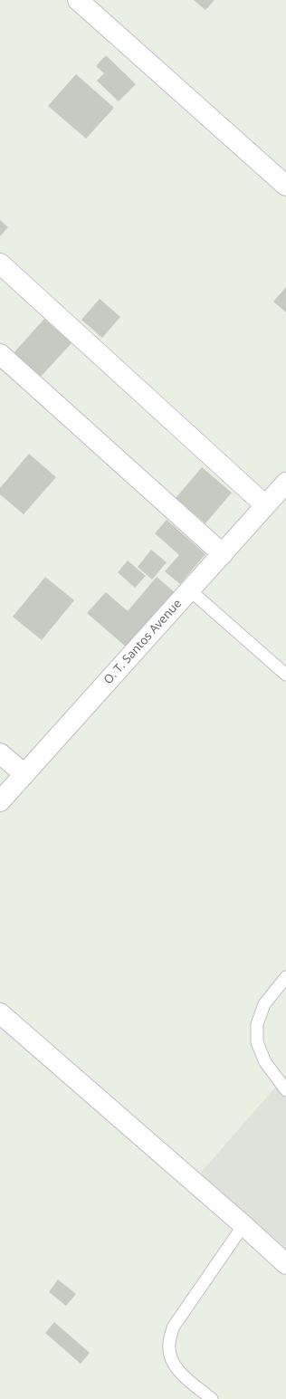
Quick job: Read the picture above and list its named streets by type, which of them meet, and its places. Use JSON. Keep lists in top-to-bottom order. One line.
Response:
{"streets":{"street":["O. T. Santos Avenue"]}}
